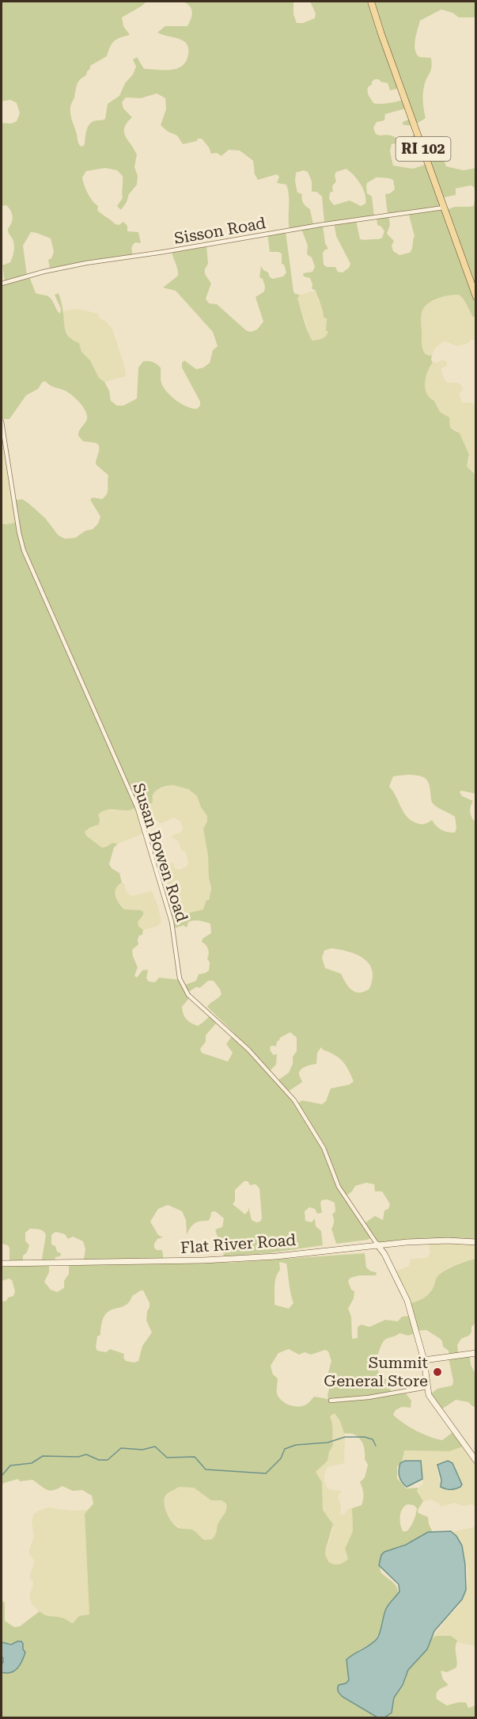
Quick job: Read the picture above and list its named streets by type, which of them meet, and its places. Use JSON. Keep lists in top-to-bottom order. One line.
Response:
{"streets":{"main road":["RI 102","Flat River Road"],"street":["Sisson Road","Susan Bowen Road"]},"crossings":[["RI 102","Sisson Road"],["Susan Bowen Road","Flat River Road"]],"places":["Summit General Store"]}
